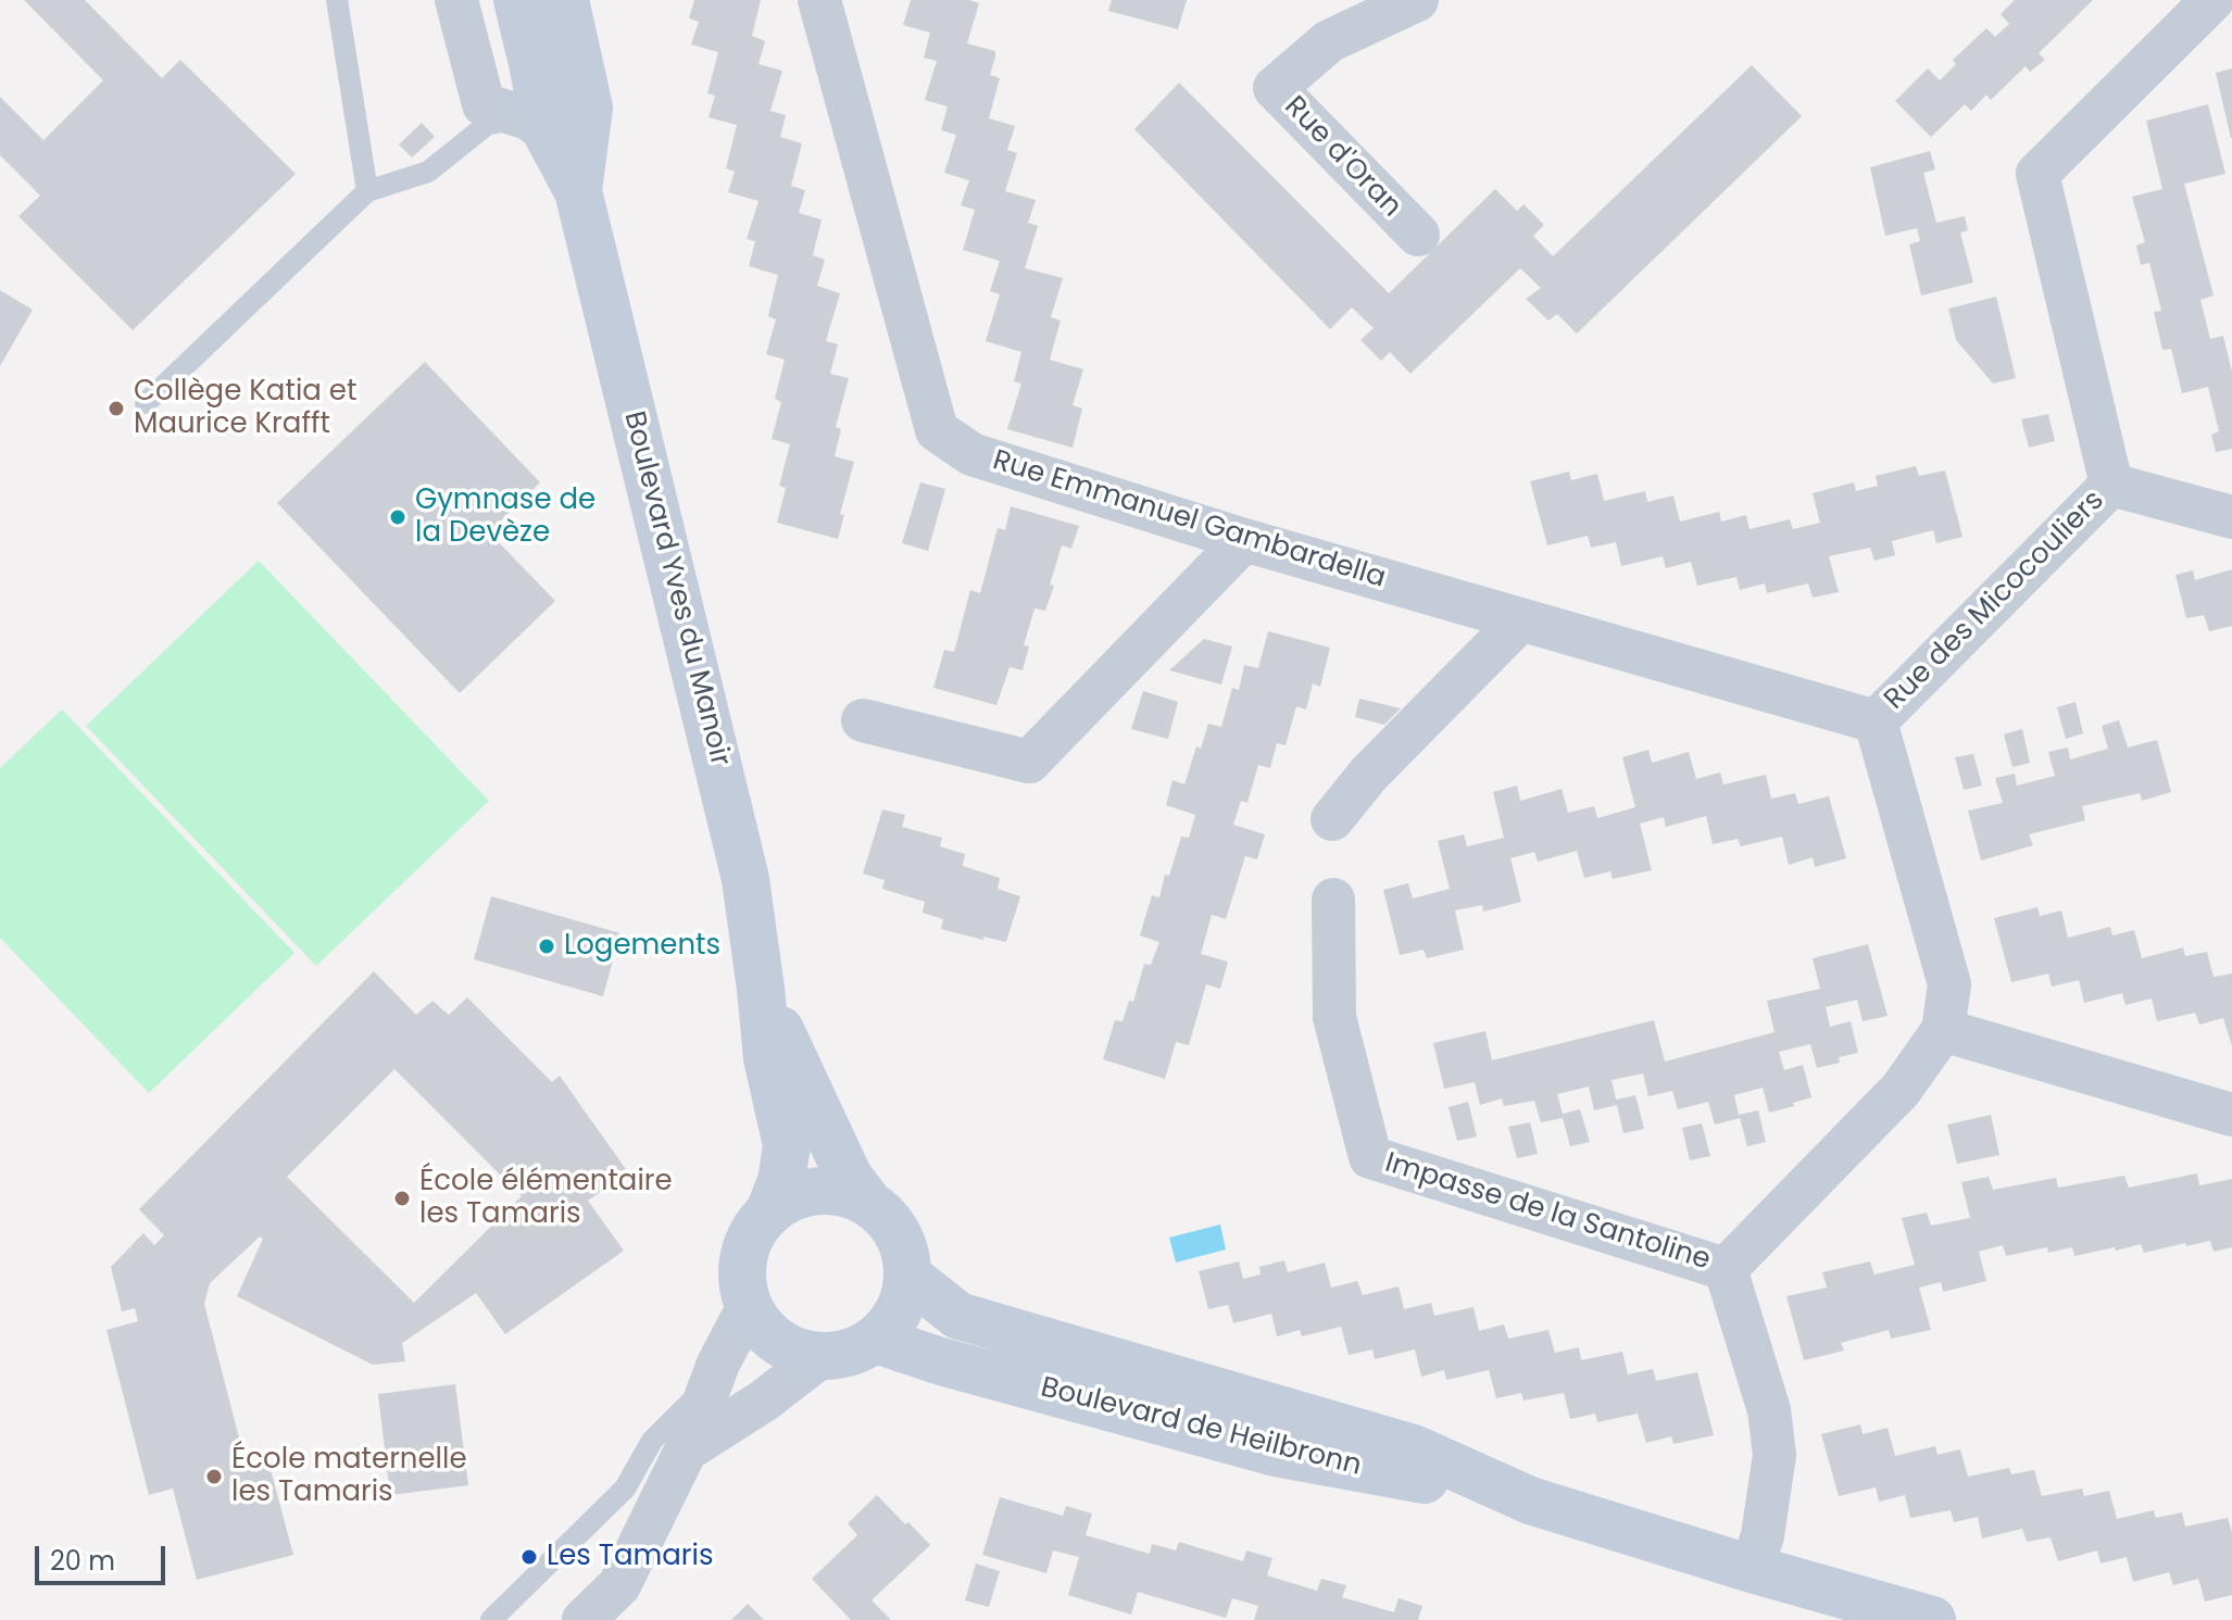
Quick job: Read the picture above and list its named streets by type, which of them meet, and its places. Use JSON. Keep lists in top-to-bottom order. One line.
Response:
{"streets":{"street":["Rue d'Oran","Rue Emmanuel Gambardella","Boulevard Yves du Manoir","Rue des Micocouliers","Impasse de la Santoline","Boulevard de Heilbronn"]},"crossings":[["Rue Emmanuel Gambardella","Rue des Micocouliers"],["Boulevard Yves du Manoir","Boulevard de Heilbronn"],["Rue des Micocouliers","Impasse de la Santoline"]],"places":["Collège Katia et Maurice Krafft","Gymnase de la Devèze","Logements","École élémentaire les Tamaris","École maternelle les Tamaris","Les Tamaris"],"scale_bar":"20 m"}
